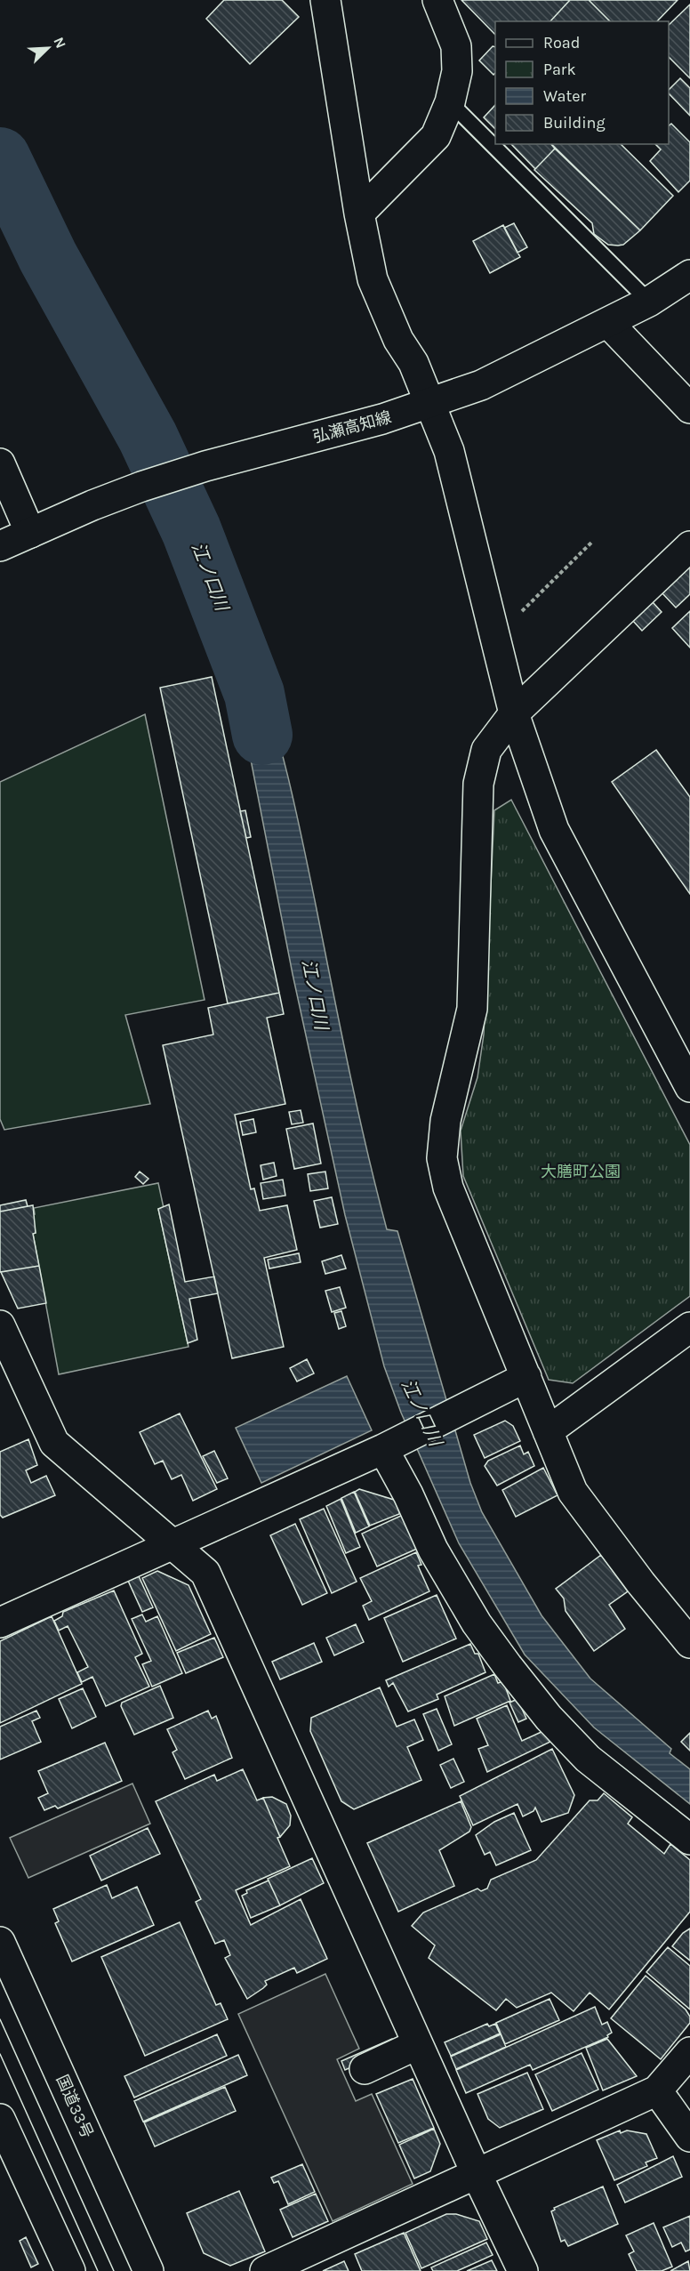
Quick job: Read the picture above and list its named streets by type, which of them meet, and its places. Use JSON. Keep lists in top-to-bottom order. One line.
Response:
{"streets":{"main road":["弘瀬高知線","国道33号"]},"water":["江ノ口川"],"parks":["大膳町公園"],"legend":["Road","Park","Water","Building"],"north":"top right"}
